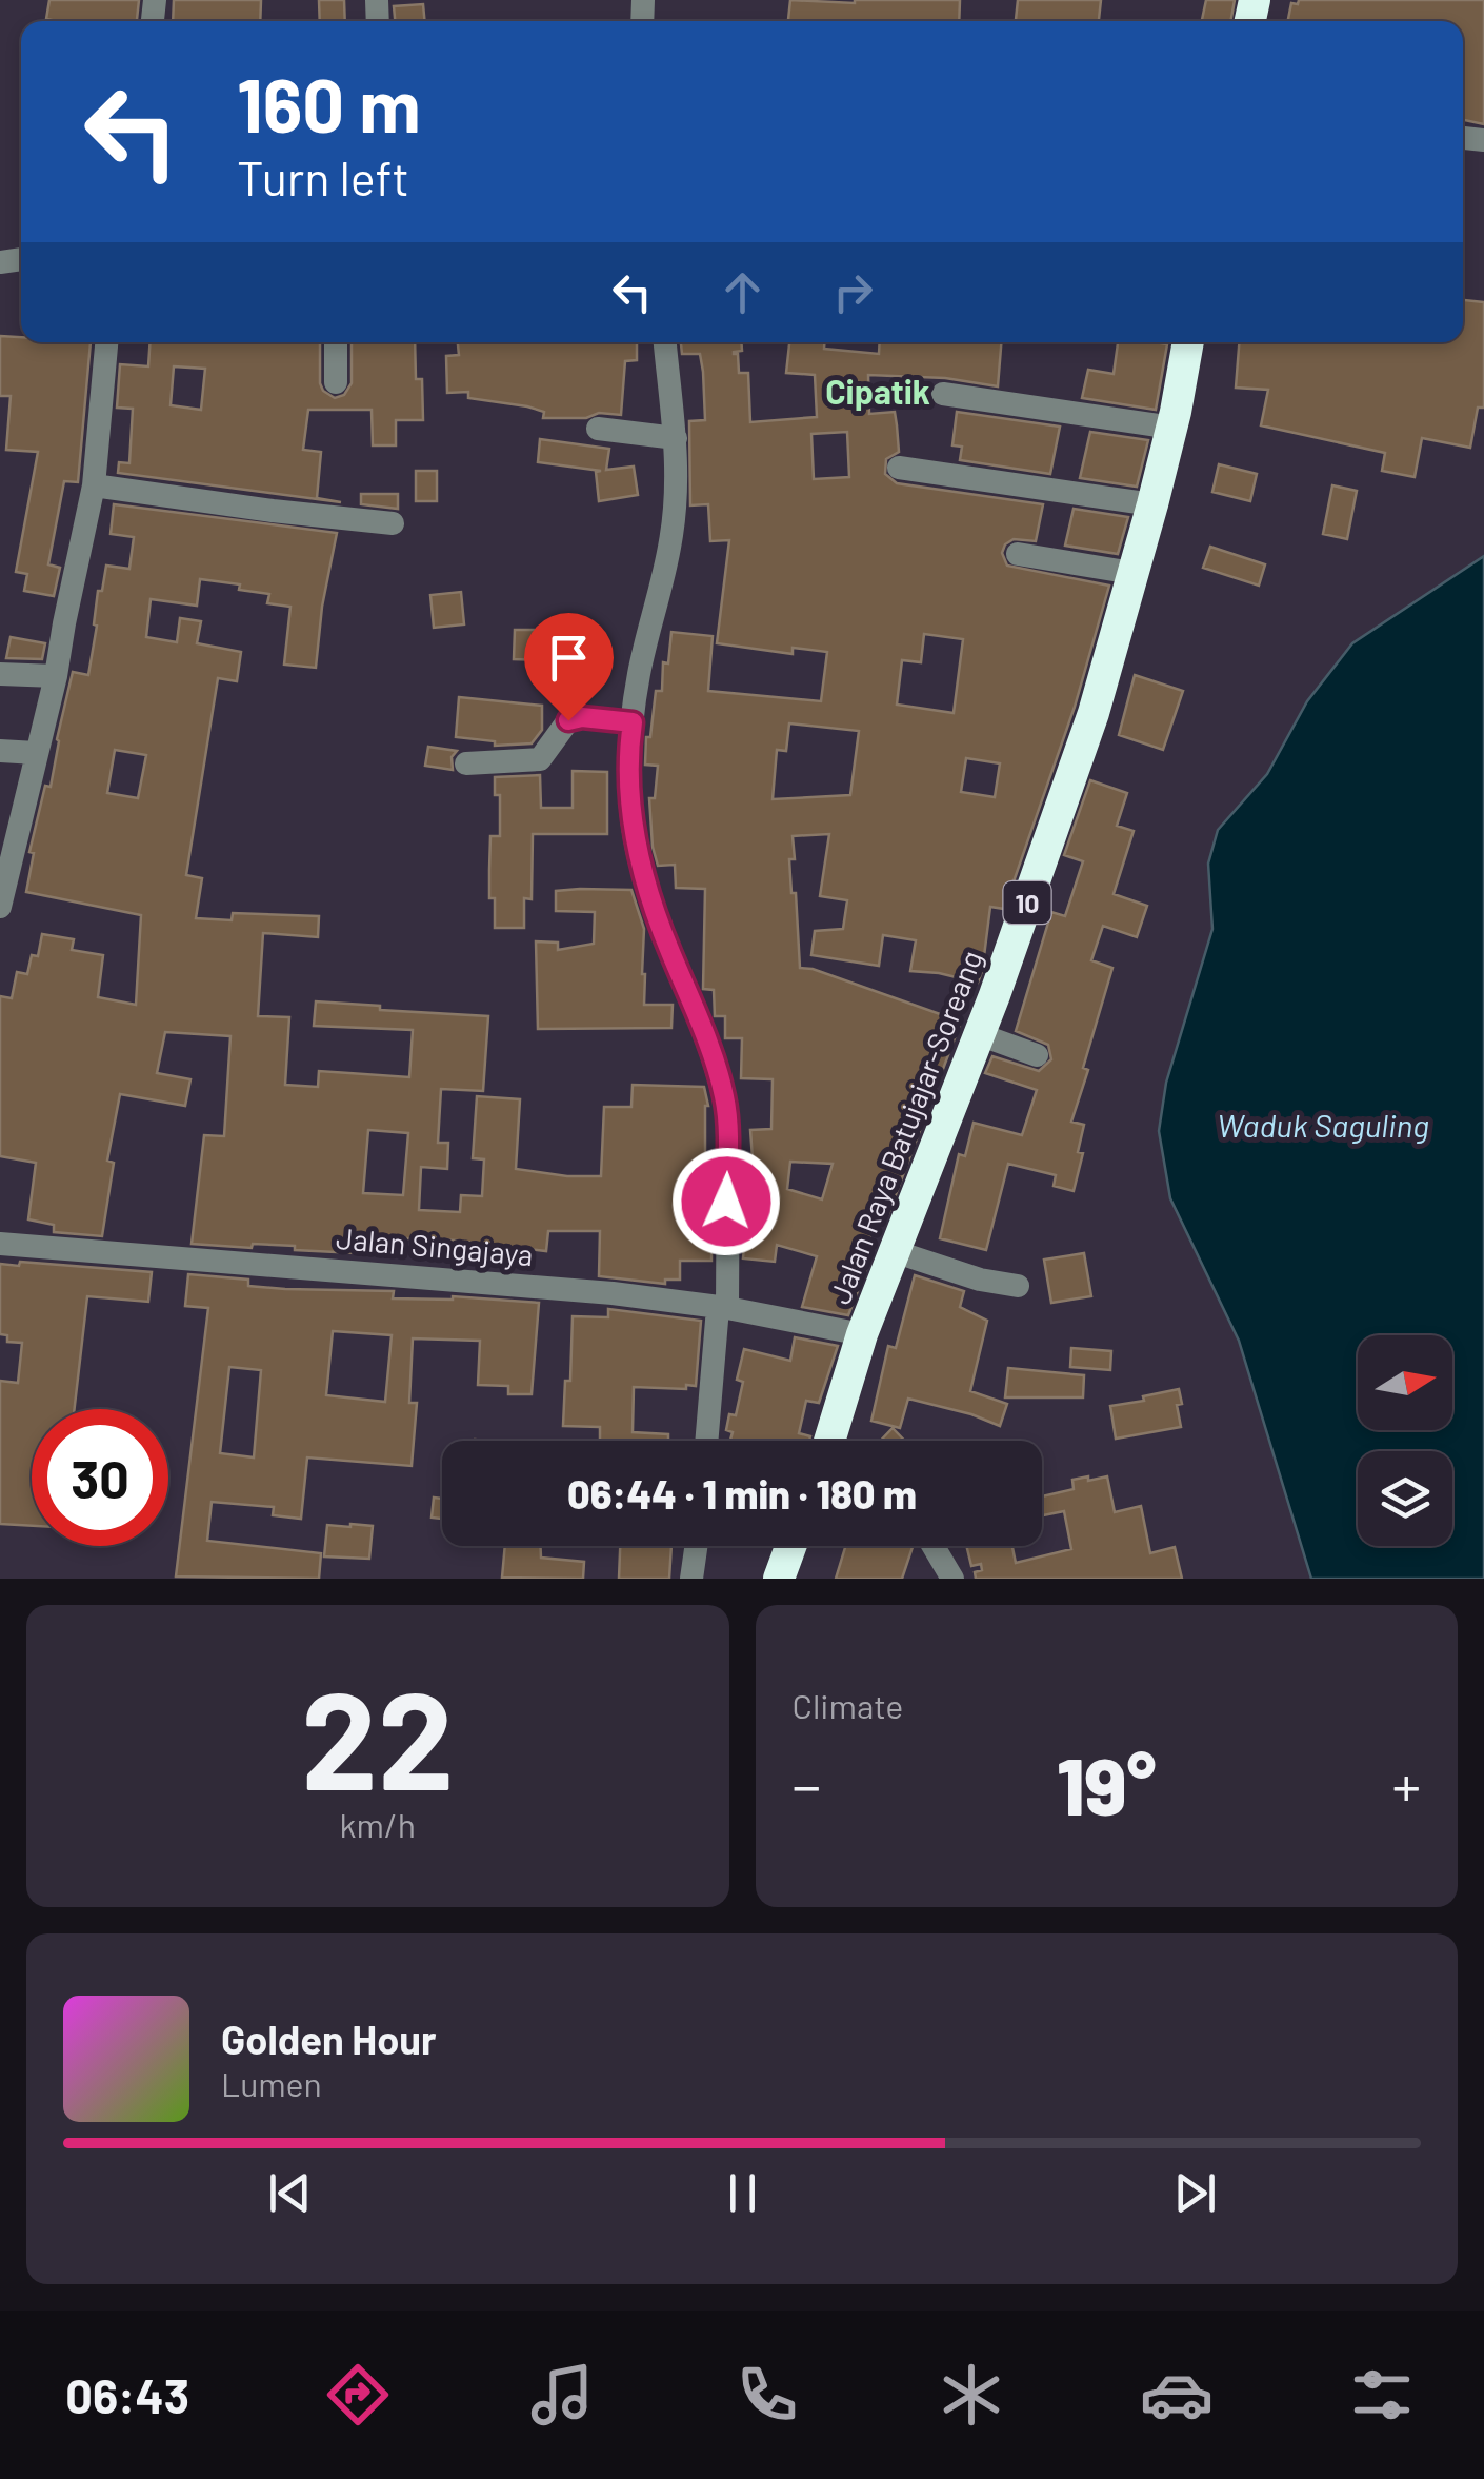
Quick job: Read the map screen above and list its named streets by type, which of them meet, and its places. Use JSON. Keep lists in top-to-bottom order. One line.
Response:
{"streets":{"highway":["10","Jalan Raya Batujajar-Soreang"],"street":["Jalan Singajaya"]},"crossings":[["Jalan Raya Batujajar-Soreang","Jalan Singajaya"]],"districts":["Cipatik"],"water":["Waduk Saguling"],"north":"right","page":{"turn":["160 m","Turn left"],"limit":"30","trip":"06:44 · 1 min · 180 m","tile":[["22","km/h"],"Climate"],"heat":["−","19°","+"],"song":["Golden Hour","Lumen"],"tabs":"06:43"}}
